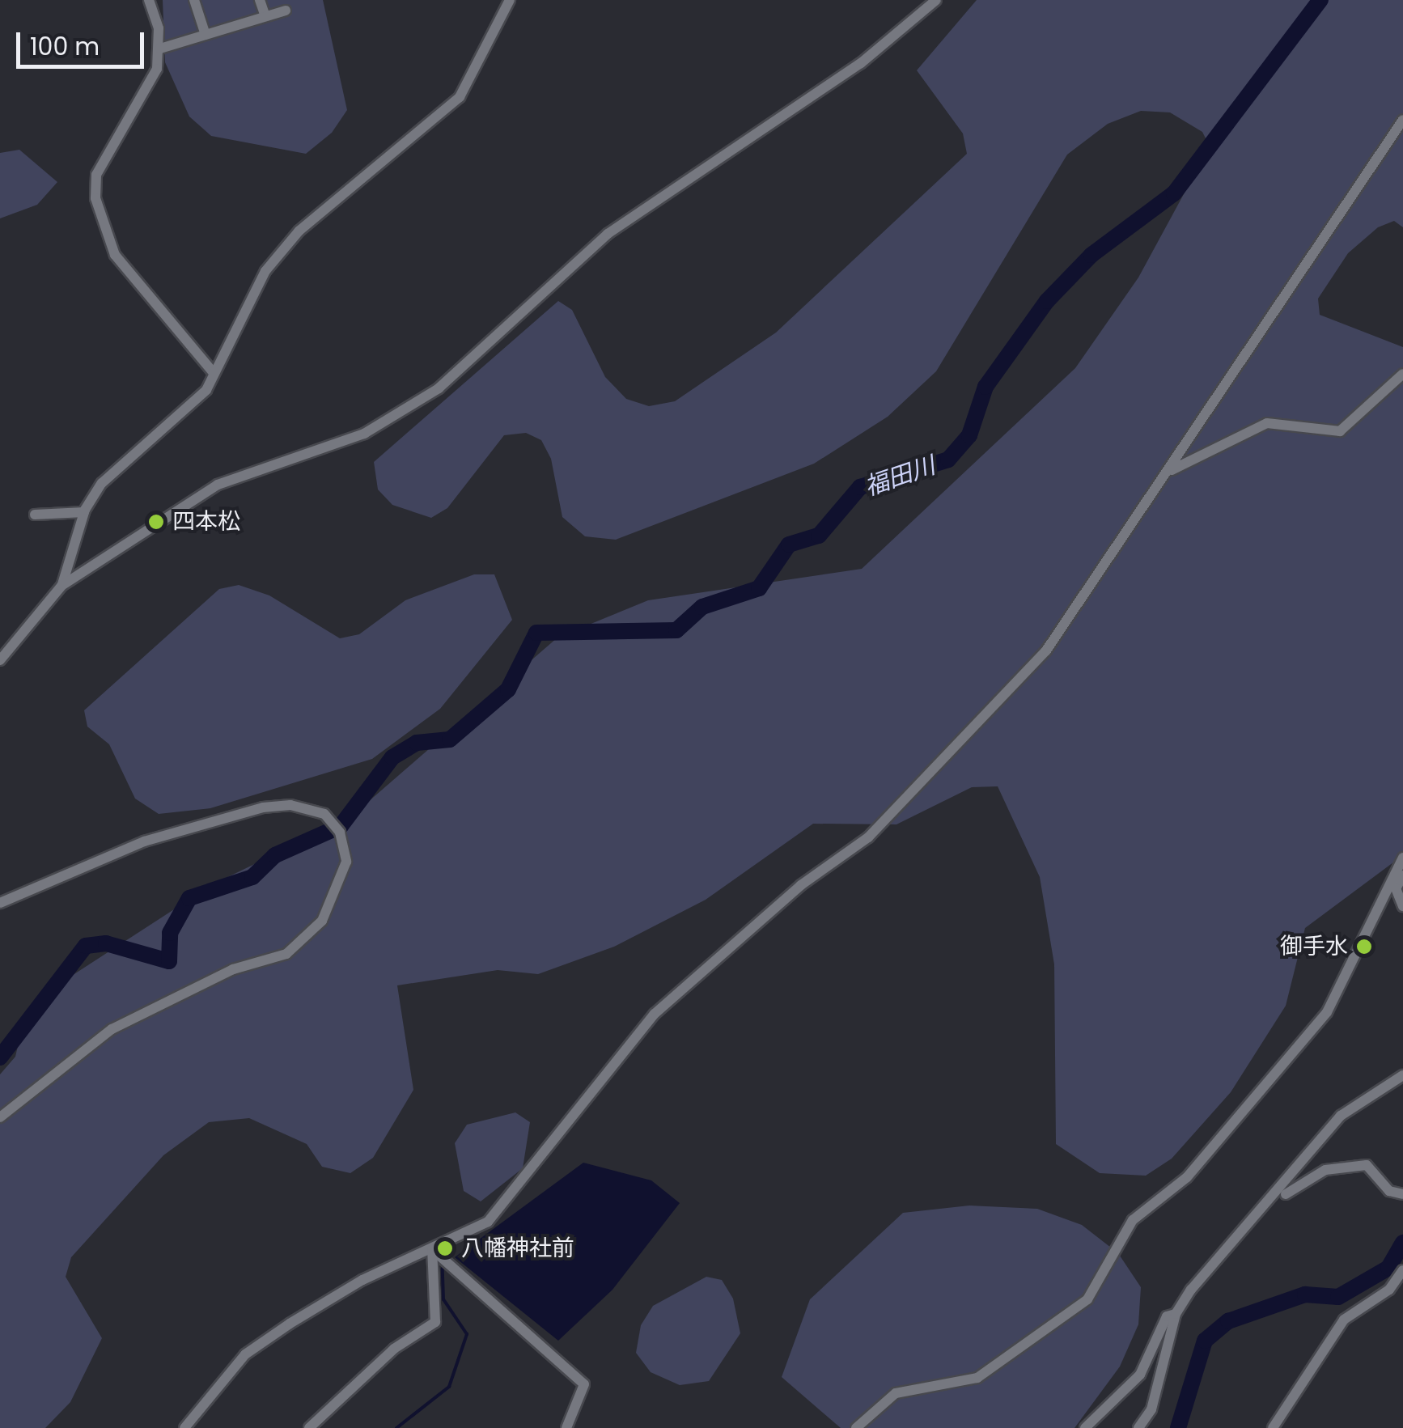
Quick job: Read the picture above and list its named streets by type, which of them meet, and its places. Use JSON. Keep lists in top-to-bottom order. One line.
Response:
{"water":["福田川"],"places":["四本松","御手水","八幡神社前"],"scale_bar":"100 m"}
